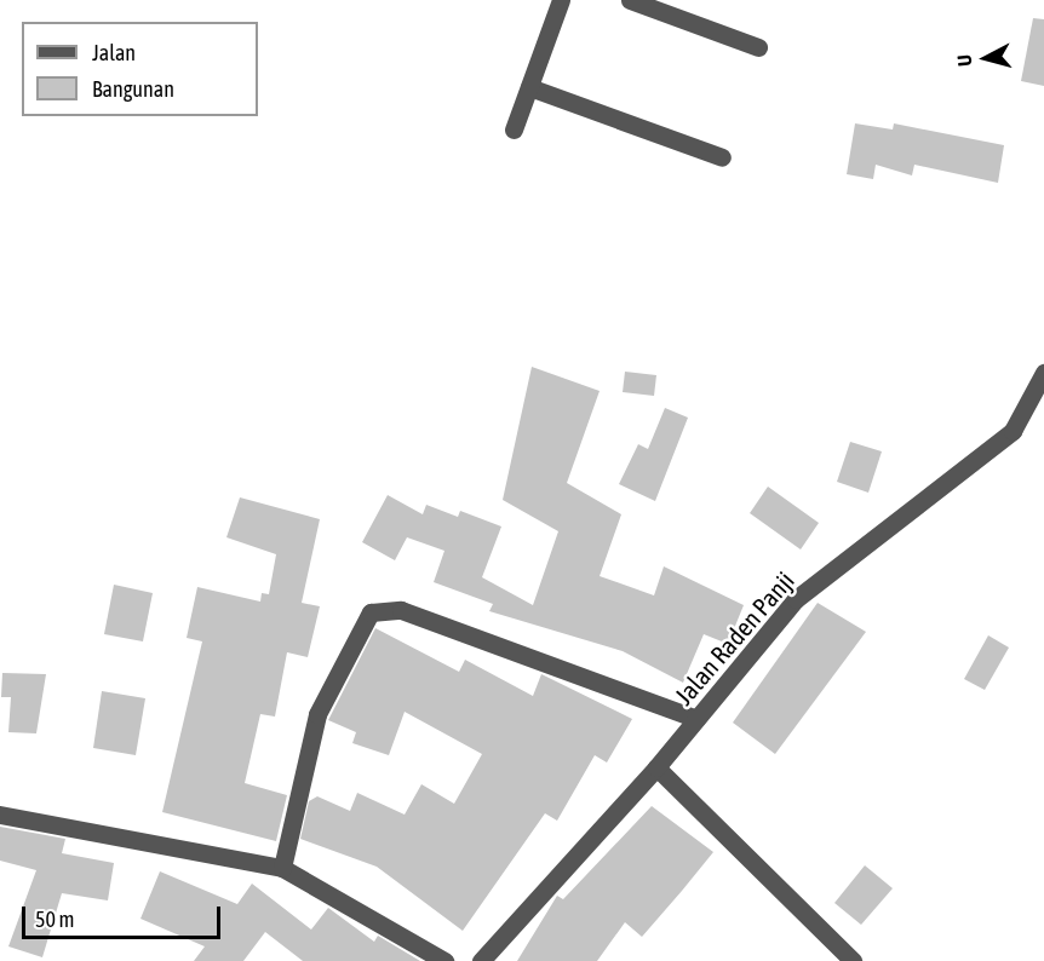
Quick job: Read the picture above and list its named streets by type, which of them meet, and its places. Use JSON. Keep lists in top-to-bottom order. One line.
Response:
{"streets":{"street":["Jalan Raden Panji"]},"legend":["Jalan","Bangunan"],"scale_bar":"50 m","north":"left"}
